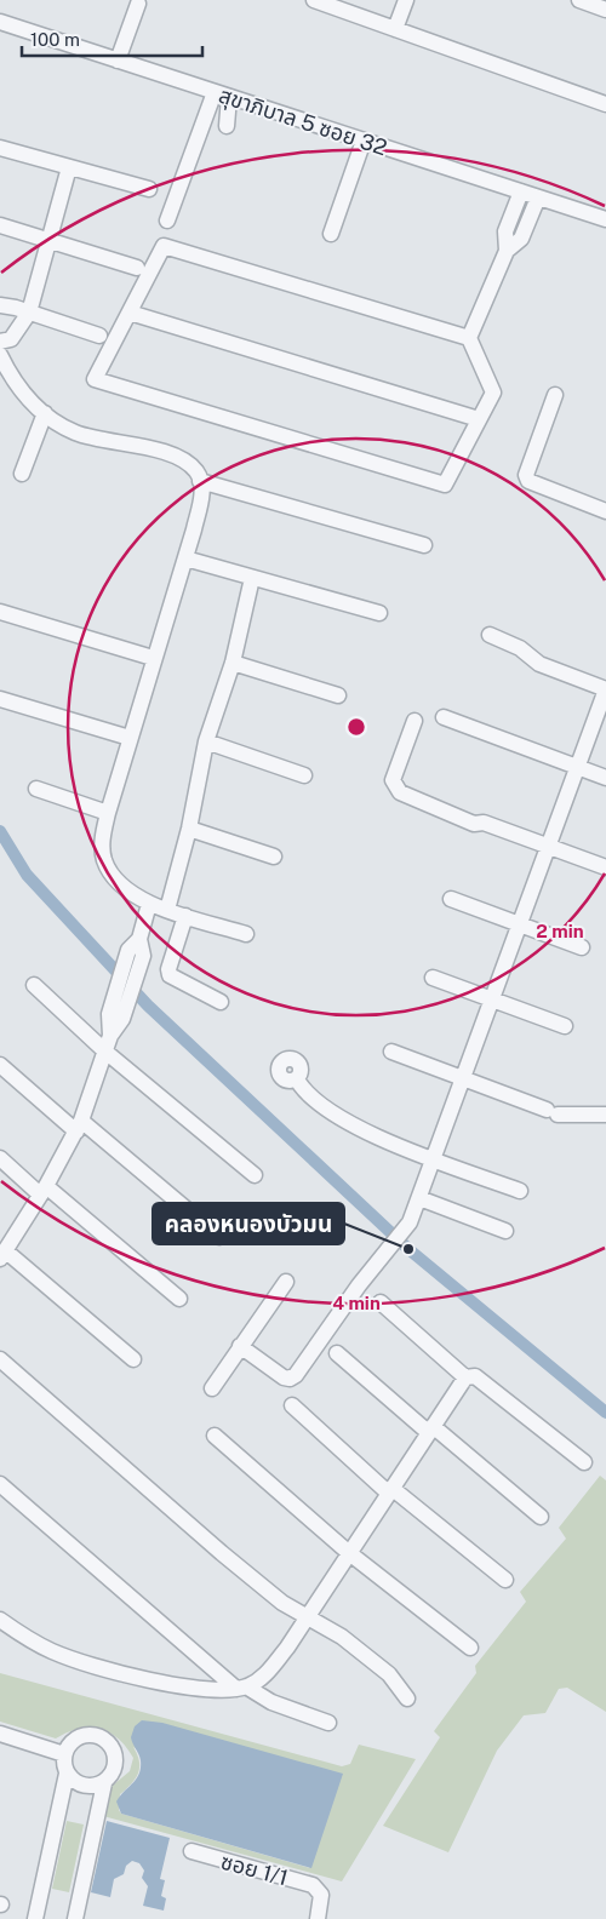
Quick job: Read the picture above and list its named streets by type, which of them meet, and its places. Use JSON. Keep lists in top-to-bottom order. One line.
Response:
{"streets":{"street":["สุขาภิบาล 5 ซอย 32","ซอย 1/1"]},"places":["คลองหนองบัวมน"],"scale_bar":"100 m","rings":["2 min","4 min"]}
